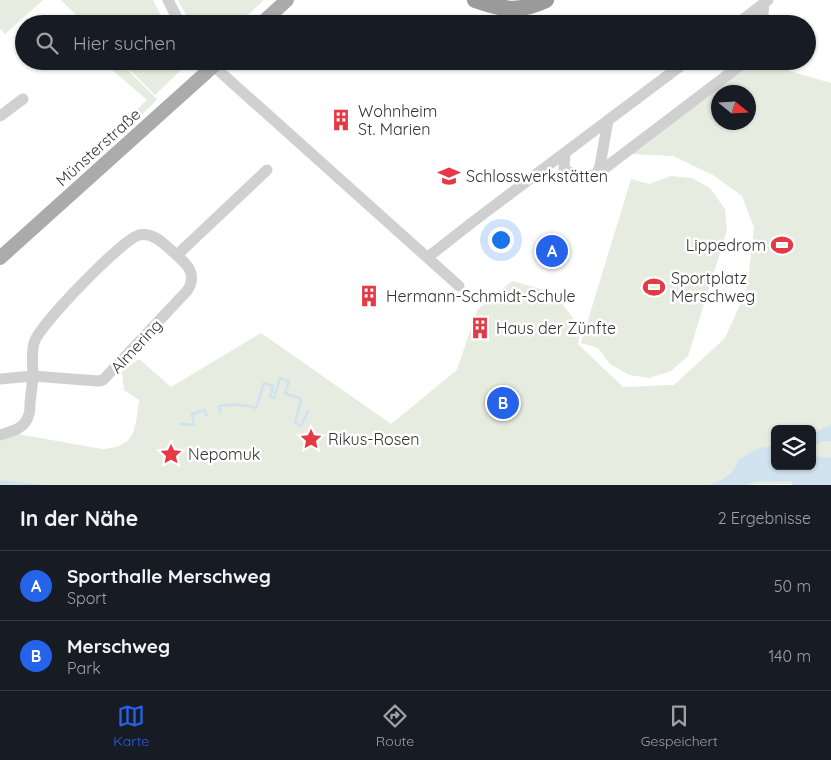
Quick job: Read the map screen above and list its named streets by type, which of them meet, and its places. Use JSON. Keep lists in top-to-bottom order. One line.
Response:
{"streets":{"main road":["Münsterstraße"],"street":["Almering"]},"places":{"building":["Wohnheim St. Marien","Hermann-Schmidt-Schule","Haus der Zünfte"],"school or university":["Schlosswerkstätten"],"sports":["Lippedrom","Sportplatz Merschweg"],"place":["Rikus-Rosen","Nepomuk"]},"north":"right","page":{"search":"Hier suchen","pins":["A","B"],"heading":["In der Nähe","2 Ergebnisse"],"list":[{"mark":"A","name":"Sporthalle Merschweg","note":"Sport","value":"50 m"},{"mark":"B","name":"Merschweg","note":"Park","value":"140 m"}],"nav":["Karte","Route","Gespeichert"]}}
